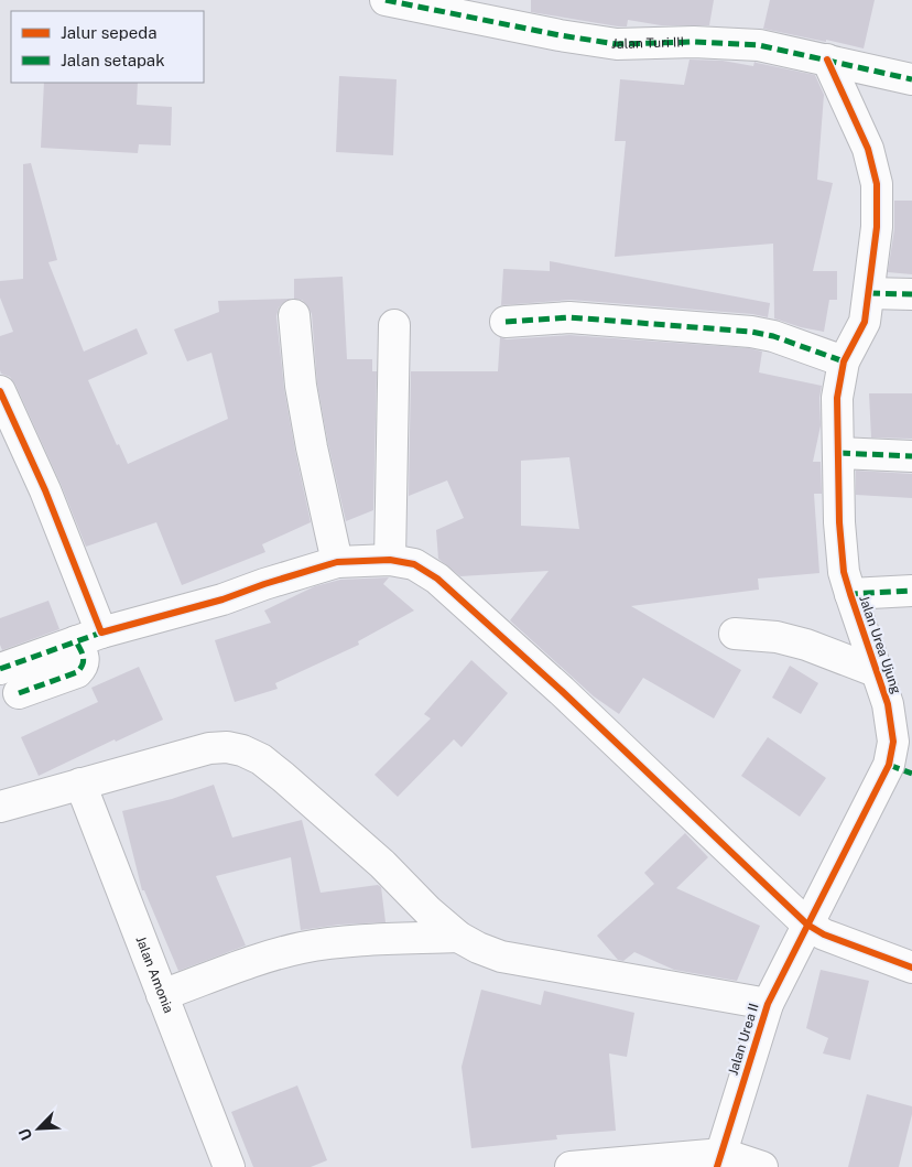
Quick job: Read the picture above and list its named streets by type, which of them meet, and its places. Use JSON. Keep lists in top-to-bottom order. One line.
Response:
{"streets":{"street":["Jalan Turi III","Jalan Urea Ujung","Jalan Amonia","Jalan Urea II"]},"crossings":[["Jalan Turi III","Jalan Urea Ujung"],["Jalan Urea Ujung","Jalan Urea II"]],"legend":["Jalur sepeda","Jalan setapak"],"north":"bottom left"}
